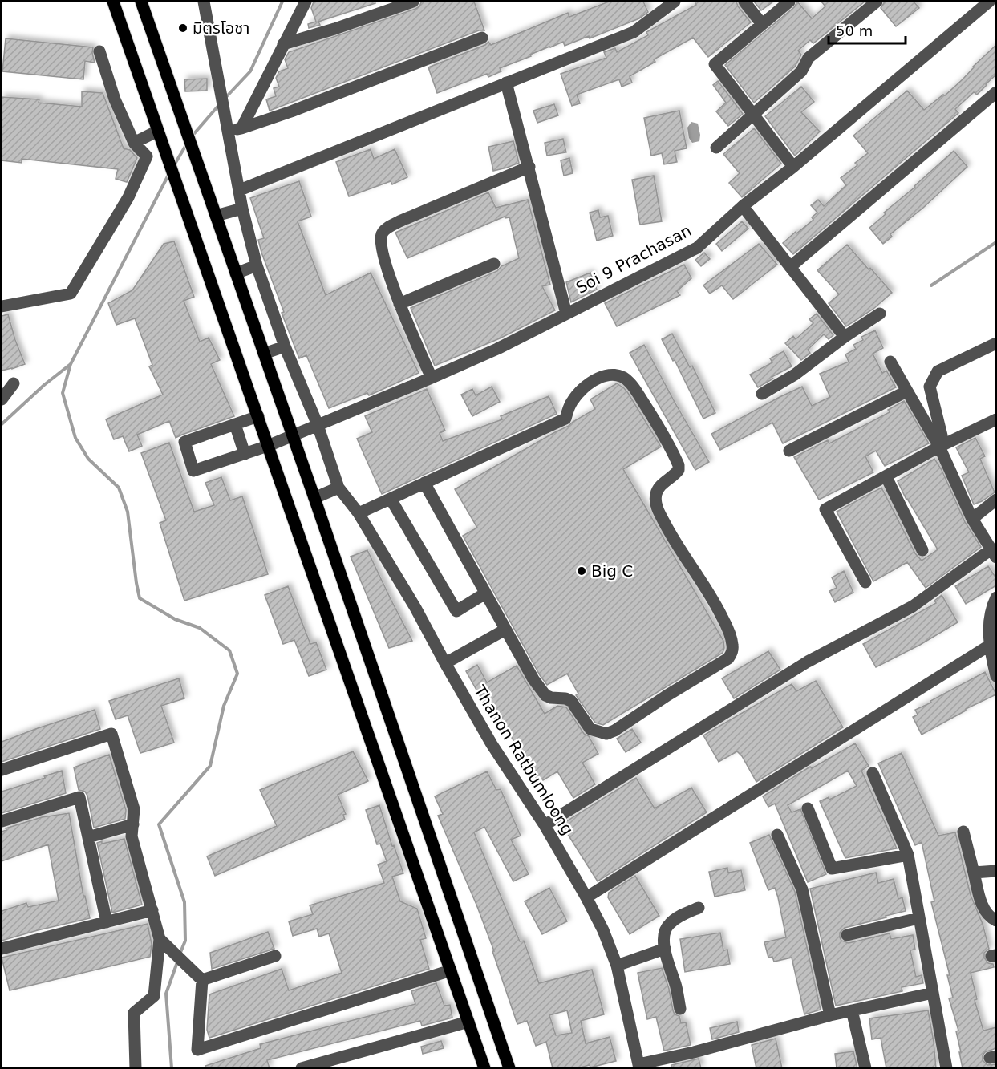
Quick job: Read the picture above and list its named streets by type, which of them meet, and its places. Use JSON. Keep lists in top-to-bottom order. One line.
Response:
{"streets":{"street":["Soi 9 Prachasan","Thanon Ratbumloong"]},"crossings":[["Soi 9 Prachasan","Thanon Ratbumloong"]],"places":["มิตรโอชา","Big C"],"scale_bar":"50 m"}
